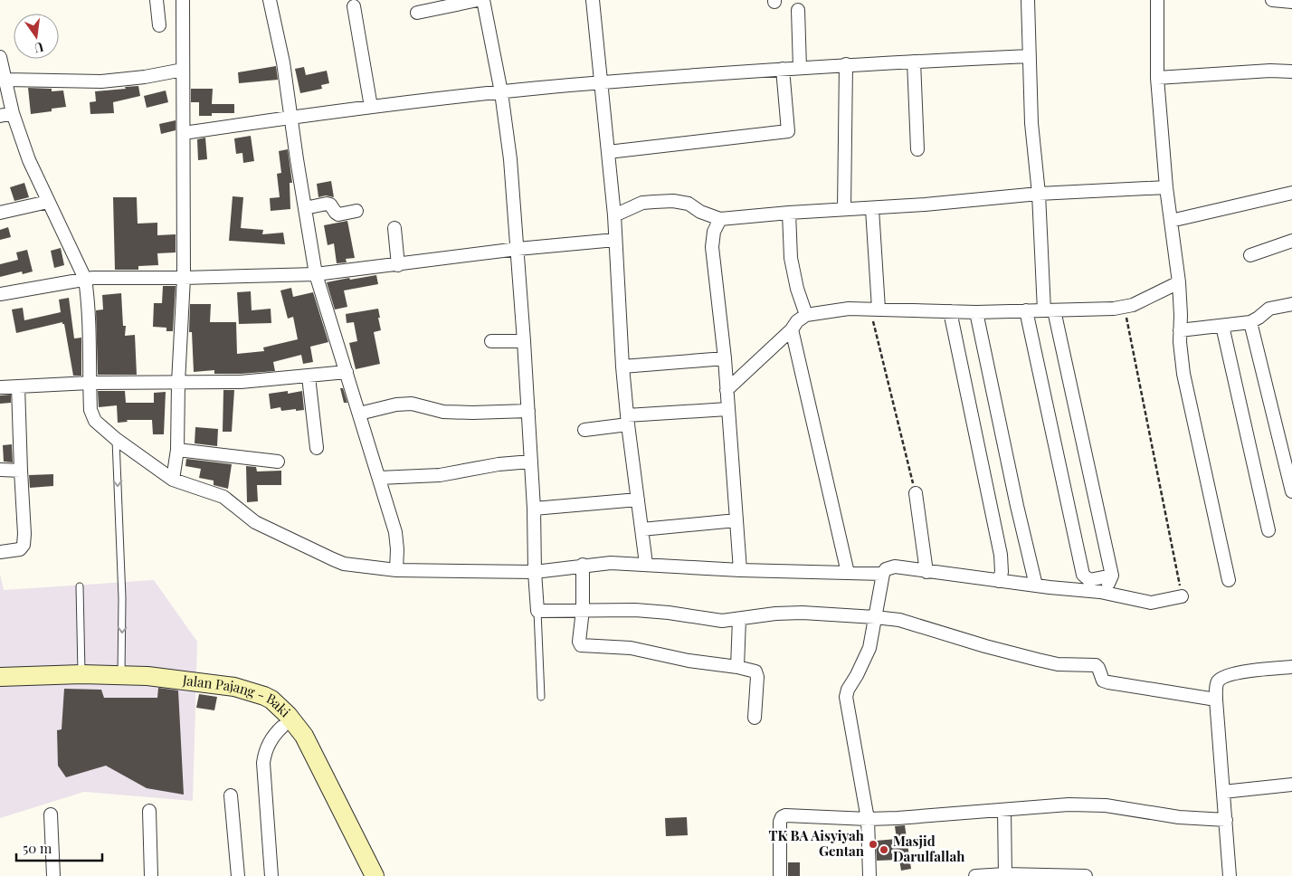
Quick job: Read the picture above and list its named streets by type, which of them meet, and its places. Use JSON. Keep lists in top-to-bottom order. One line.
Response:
{"streets":{"main road":["Jalan Pajang - Baki"]},"places":["TK BA Aisyiyah Gentan","Masjid Darulfallah"],"scale_bar":"50 m","north":"bottom"}
